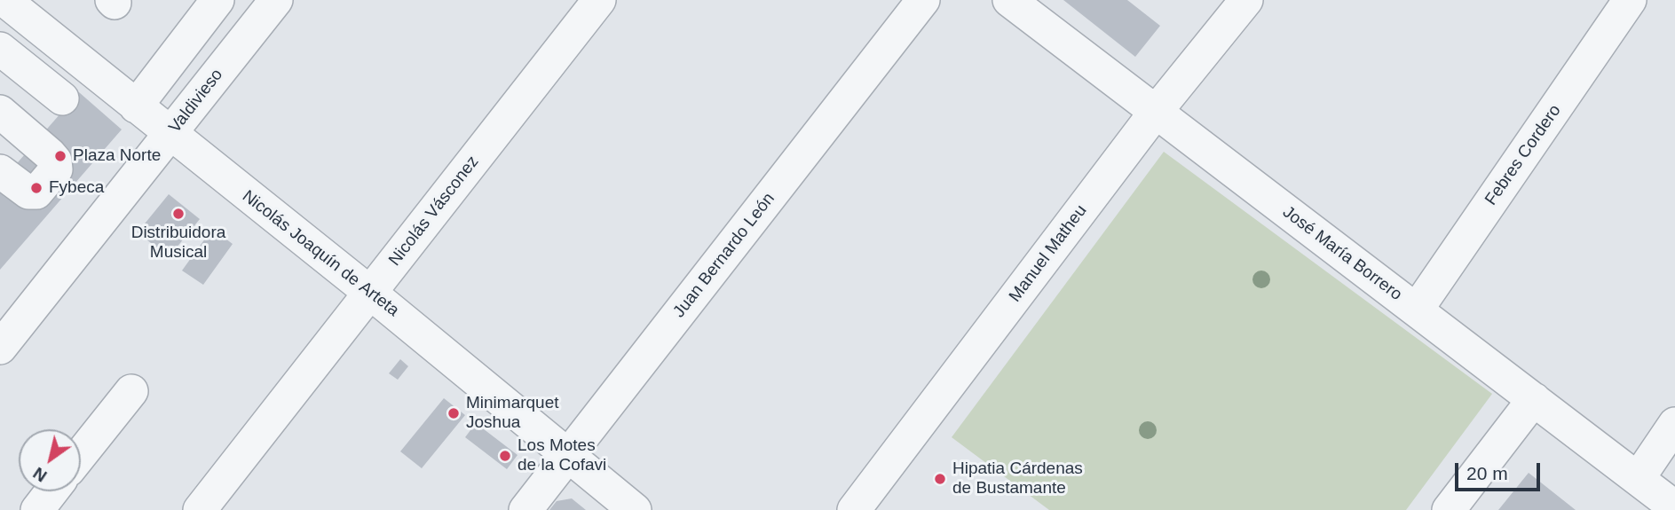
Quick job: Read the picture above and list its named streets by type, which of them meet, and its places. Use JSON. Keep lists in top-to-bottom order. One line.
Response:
{"streets":{"street":["Valdivieso","Febres Cordero","Nicolás Vásconez","Nicolás Joaquín de Arteta","Manuel Matheu","José María Borrero","Juan Bernardo León"]},"crossings":[["Valdivieso","Nicolás Joaquín de Arteta"],["Febres Cordero","José María Borrero"],["Nicolás Vásconez","Nicolás Joaquín de Arteta"],["Nicolás Joaquín de Arteta","Juan Bernardo León"],["Manuel Matheu","José María Borrero"]],"places":["Plaza Norte","Fybeca","Distribuidora Musical","Minimarquet Joshua","Los Motes de la Cofavi","Hipatia Cárdenas de Bustamante"],"scale_bar":"20 m","north":"bottom left"}
